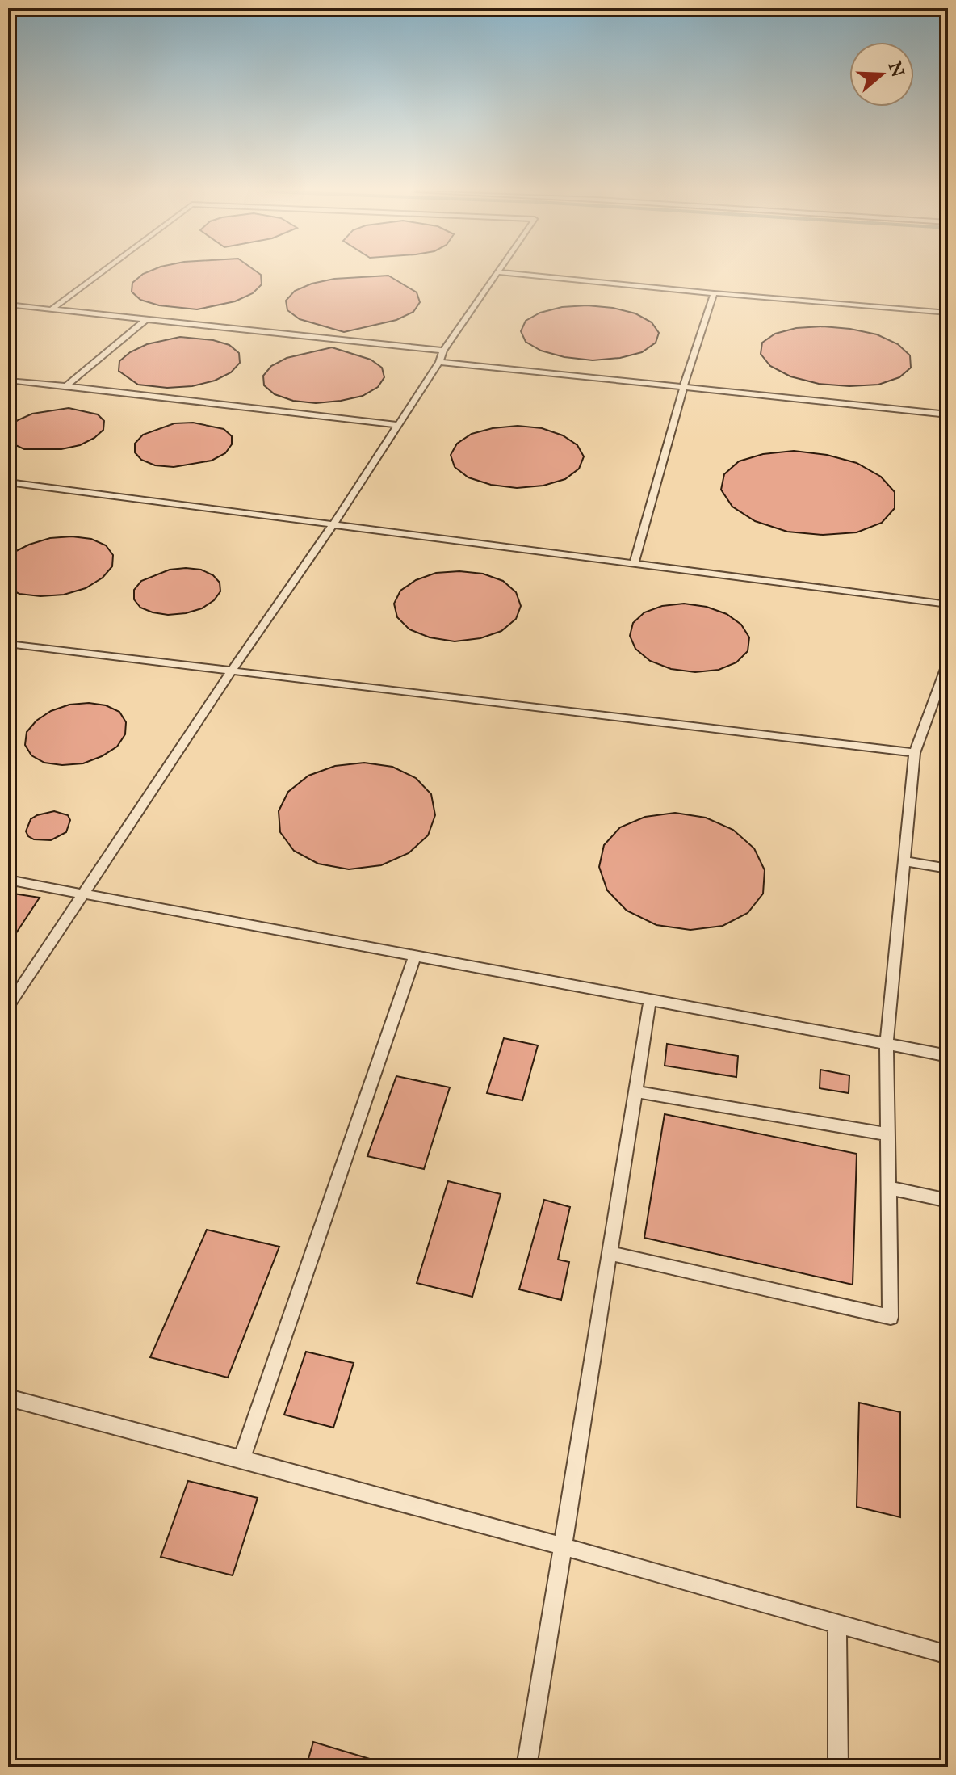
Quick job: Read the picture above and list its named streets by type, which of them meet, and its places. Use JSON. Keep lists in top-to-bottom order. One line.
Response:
{"north":"right"}
